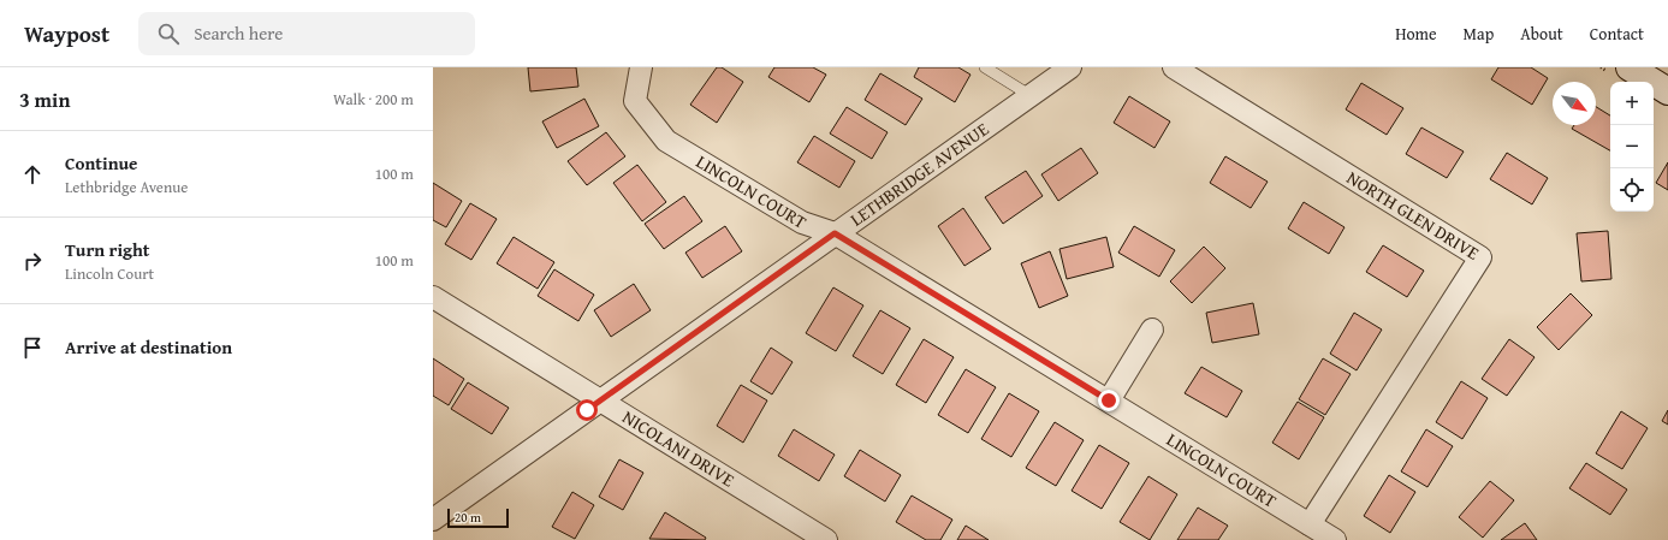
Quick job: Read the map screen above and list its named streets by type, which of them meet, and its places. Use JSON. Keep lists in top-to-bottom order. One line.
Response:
{"streets":{"street":["LETHBRIDGE AVENUE","LINCOLN COURT","NORTH GLEN DRIVE","NICOLANI DRIVE"]},"crossings":[["LETHBRIDGE AVENUE","LINCOLN COURT"],["LETHBRIDGE AVENUE","NICOLANI DRIVE"],["LINCOLN COURT","NORTH GLEN DRIVE"]],"scale_bar":"20 m","north":"bottom right","page":{"header":"Waypost","search":"Search here","nav":["Home","Map","About","Contact"],"heading":["3 min","Walk · 200 m"],"map_buttons":["+","−"],"list":[["Continue","Lethbridge Avenue","100 m"],["Turn right","Lincoln Court","100 m"],"Arrive at destination"],"scale":"20 m"}}
